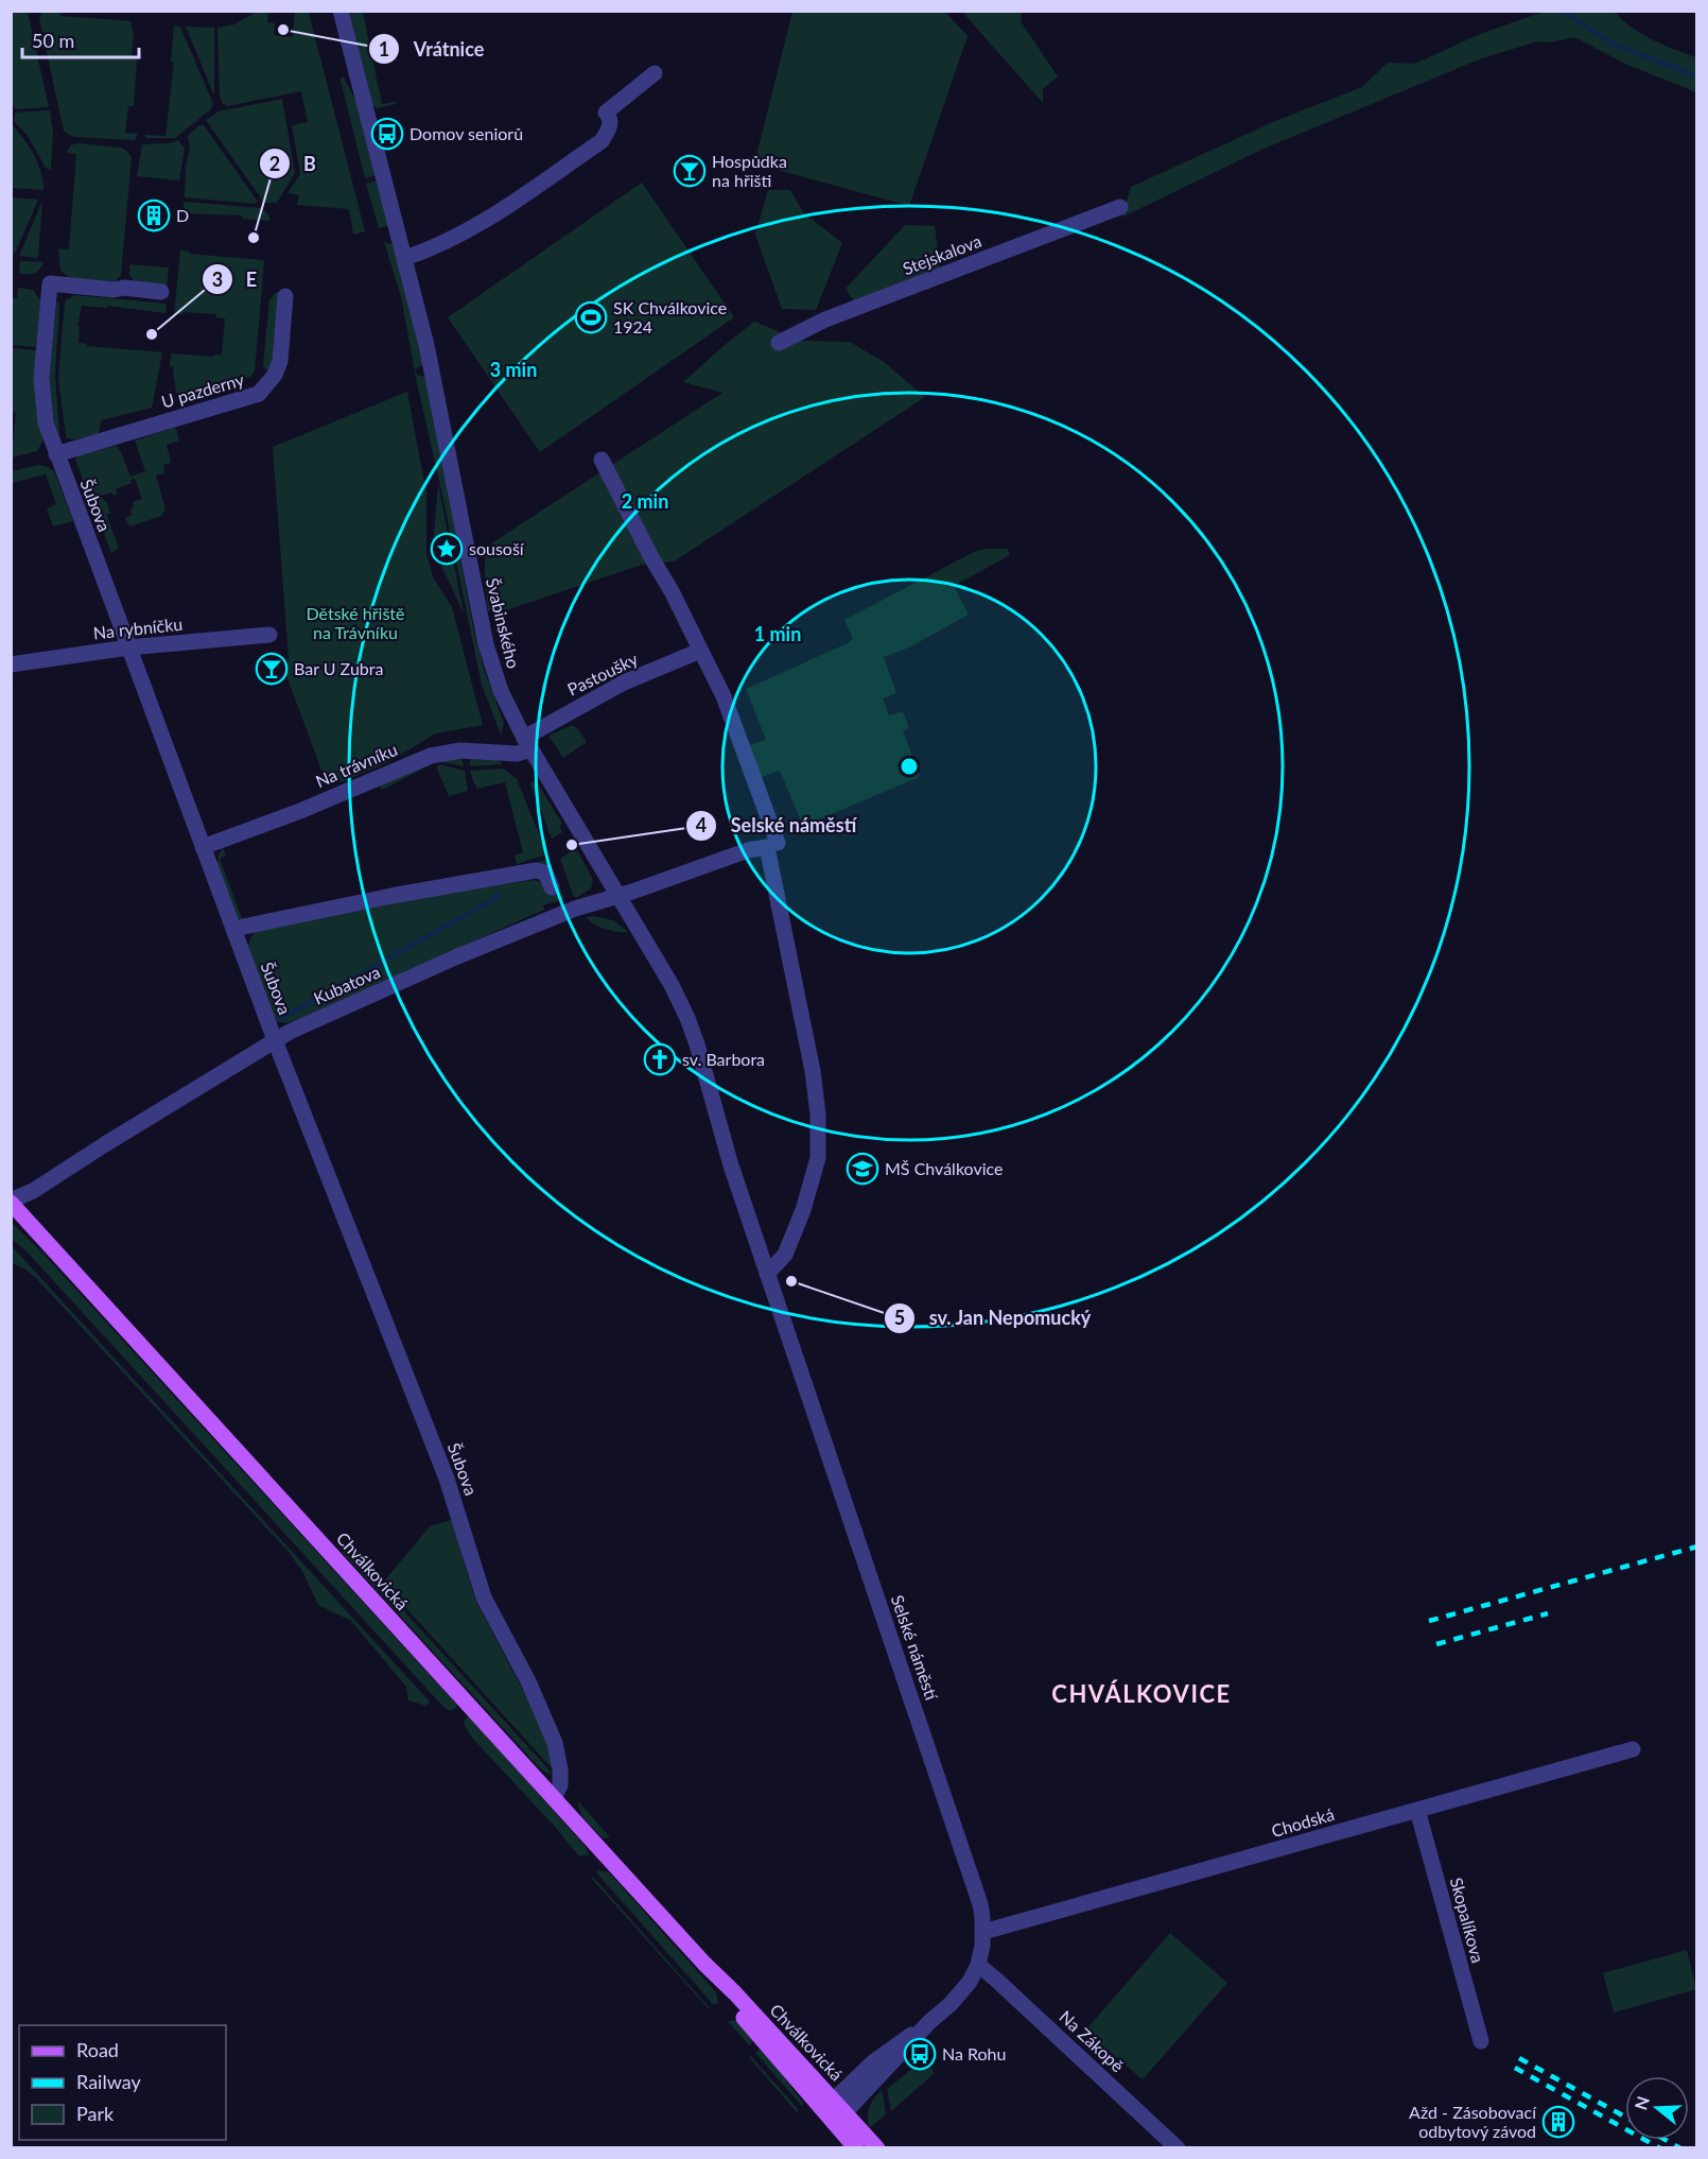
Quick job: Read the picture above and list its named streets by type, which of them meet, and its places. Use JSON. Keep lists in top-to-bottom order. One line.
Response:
{"streets":{"main road":["Chválkovická"],"street":["Stejskalova","U pazderny","Šubova","Švabinského","Na rybníčku","Pastoušky","Na trávníku","Kubatova","Selské náměstí","Chodská","Skopalíkova","Na Zákopě"]},"crossings":[["U pazderny","Šubova"],["Šubova","Na rybníčku"],["Šubova","Na trávníku"],["Šubova","Kubatova"],["Šubova","Chválkovická"],["Švabinského","Pastoušky"],["Švabinského","Na trávníku"],["Švabinského","Kubatova"],["Švabinského","Selské náměstí"],["Pastoušky","Na trávníku"],["Kubatova","Chválkovická"],["Kubatova","Selské náměstí"],["Chválkovická","Selské náměstí"],["Selské náměstí","Chodská"],["Selské náměstí","Na Zákopě"],["Chodská","Skopalíkova"]],"districts":["CHVÁLKOVICE"],"parks":["Dětské hřiště na Trávníku"],"places":{"other":["Vrátnice","B","E","Selské náměstí","sv. Jan Nepomucký"],"bus stop":["Domov seniorů","Na Rohu"],"bar":["Hospůdka na hřišti","Bar U Zubra"],"building":["D","Ažd - Zásobovací odbytový závod"],"sports":["SK Chválkovice 1924"],"place":["sousoší"],"church":["sv. Barbora"],"school or university":["MŠ Chválkovice"]},"legend":["Road","Railway","Park"],"scale_bar":"50 m","north":"left","rings":["3 min","2 min","1 min"]}
